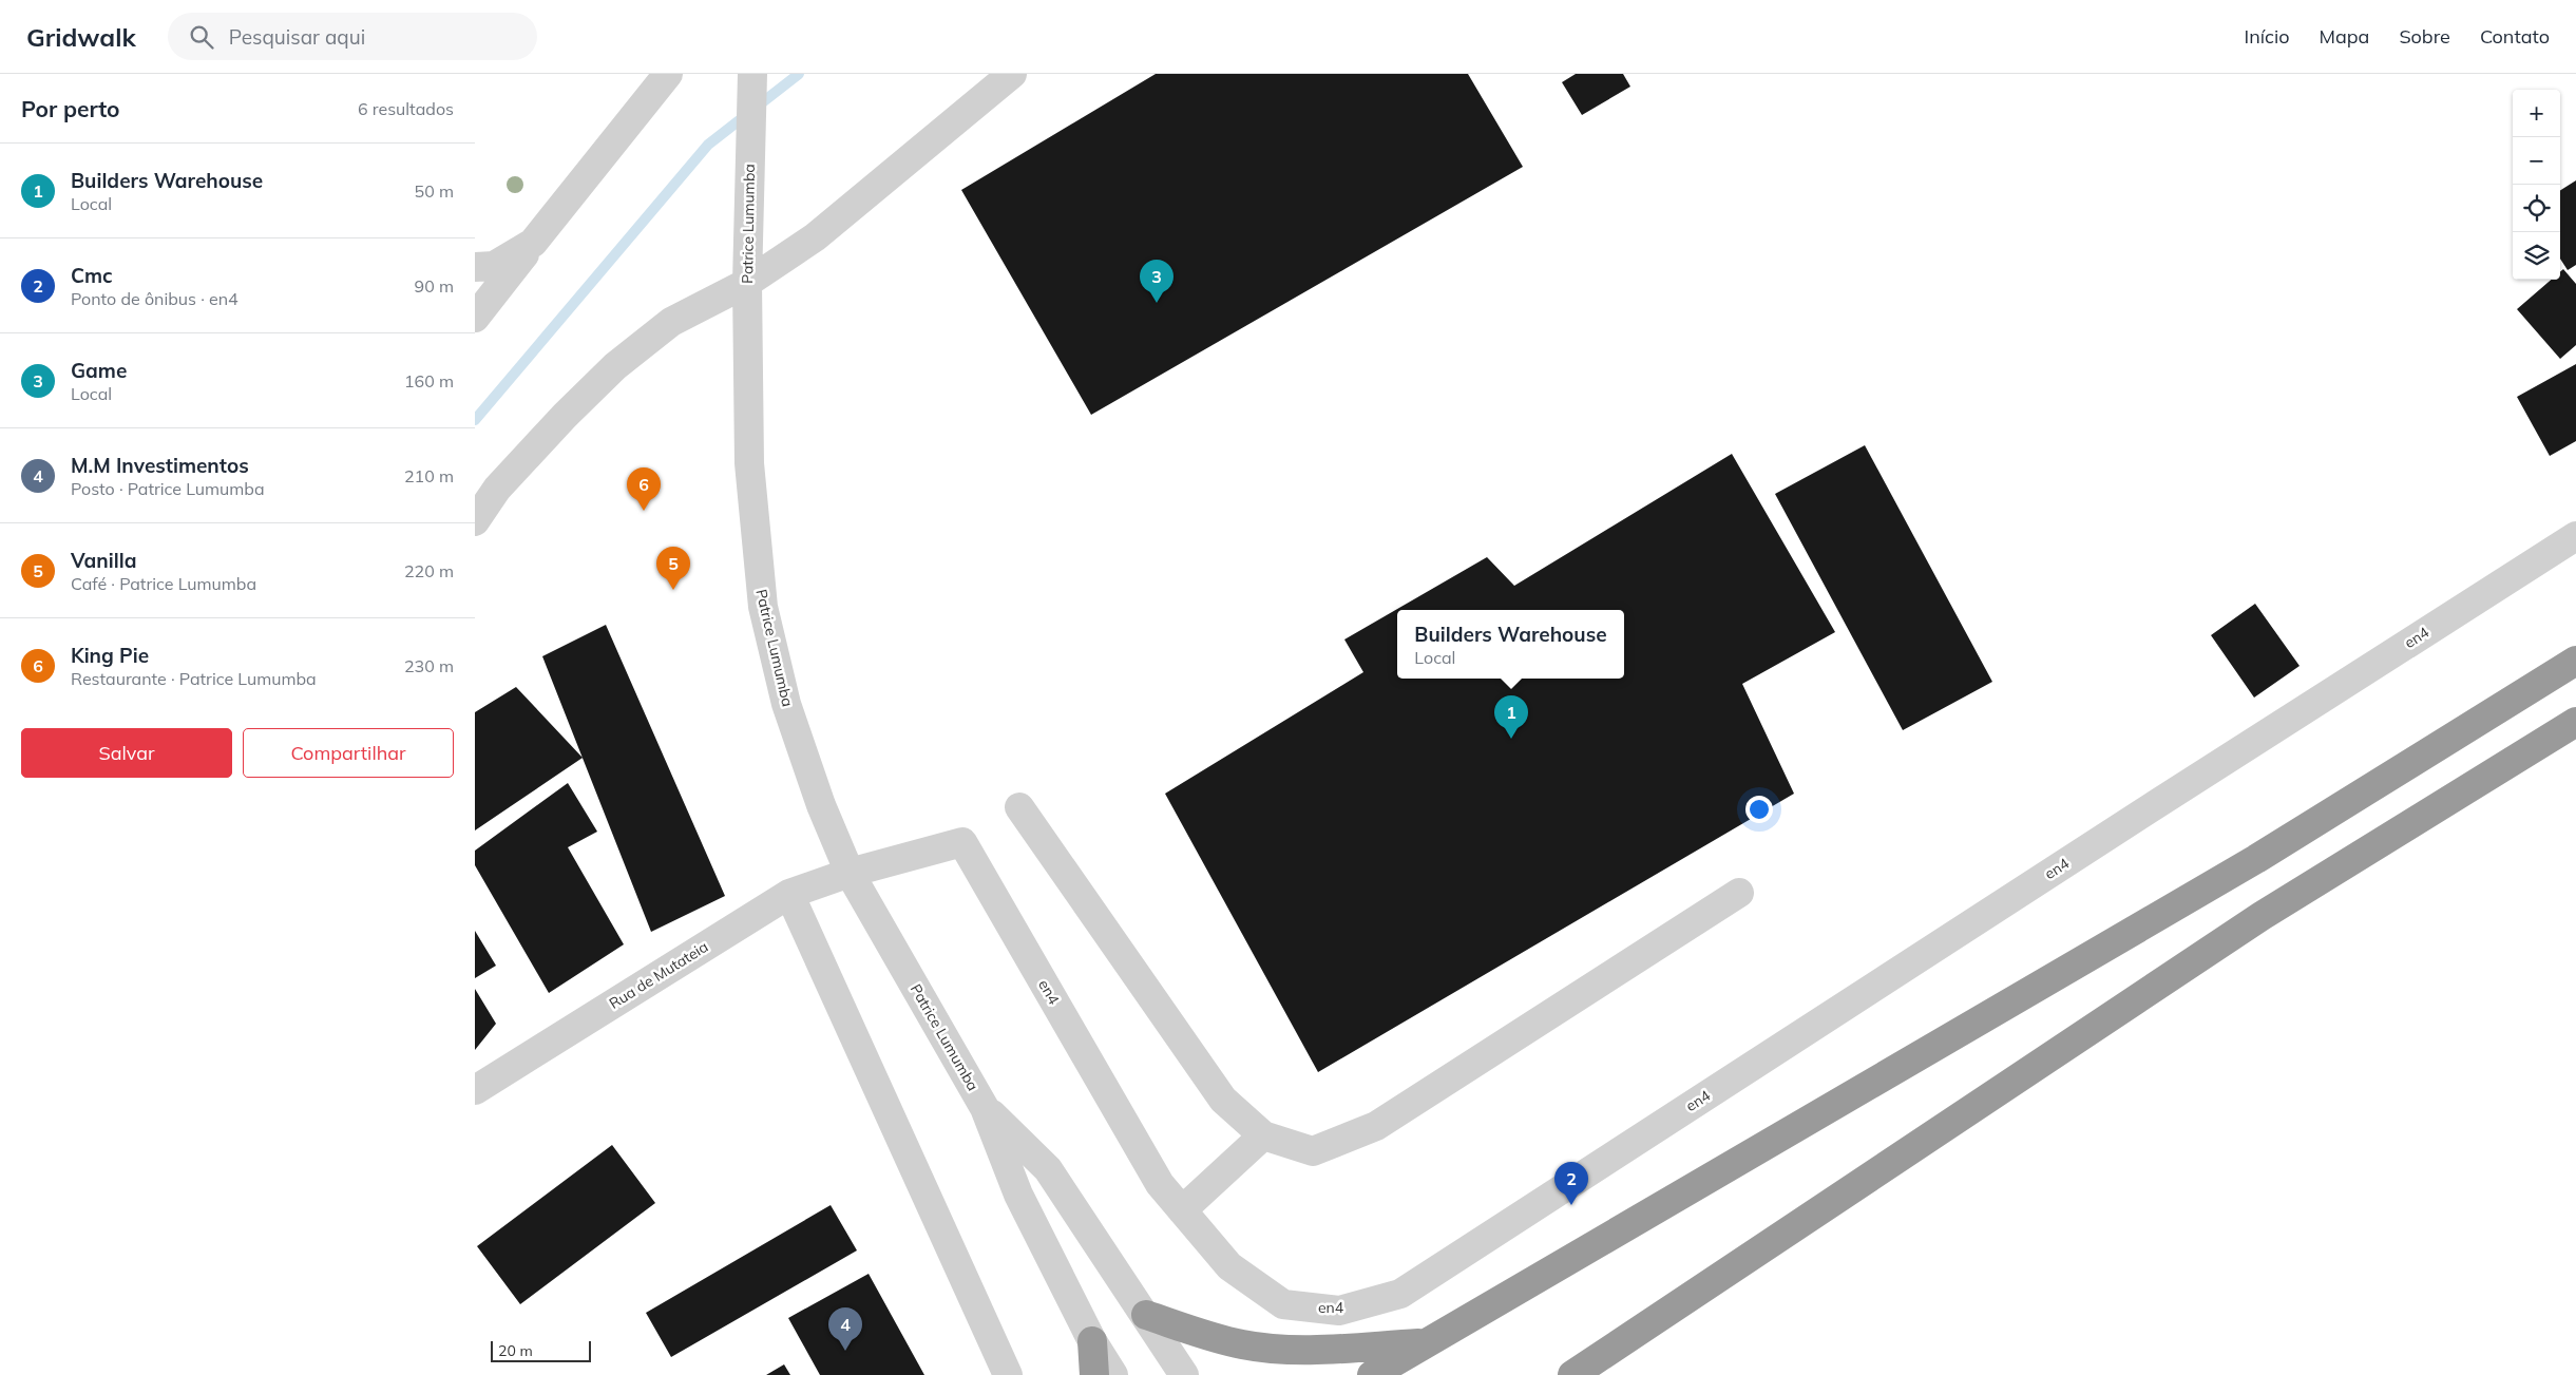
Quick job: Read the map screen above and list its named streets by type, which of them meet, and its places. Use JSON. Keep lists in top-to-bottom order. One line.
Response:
{"streets":{"street":["Patrice Lumumba","en4","Rua de Mutateia"]},"crossings":[["Patrice Lumumba","Rua de Mutateia"],["en4","Rua de Mutateia"]],"scale_bar":"20 m","page":{"header":"Gridwalk","search":"Pesquisar aqui","nav":["Início","Mapa","Sobre","Contato"],"heading":["Por perto","6 resultados"],"map_buttons":["+","−"],"list":[{"mark":"1","name":"Builders Warehouse","note":"Local","value":"50 m"},{"mark":"2","name":"Cmc","note":"Ponto de ônibus · en4","value":"90 m"},{"mark":"3","name":"Game","note":"Local","value":"160 m"},{"mark":"4","name":"M.M Investimentos","note":"Posto · Patrice Lumumba","value":"210 m"},{"mark":"5","name":"Vanilla","note":"Café · Patrice Lumumba","value":"220 m"},{"mark":"6","name":"King Pie","note":"Restaurante · Patrice Lumumba","value":"230 m"}],"pins":["3","6","5","1","2","4"],"popup":["Builders Warehouse","Local"],"buttons":["Salvar","Compartilhar"],"scale":"20 m"}}
